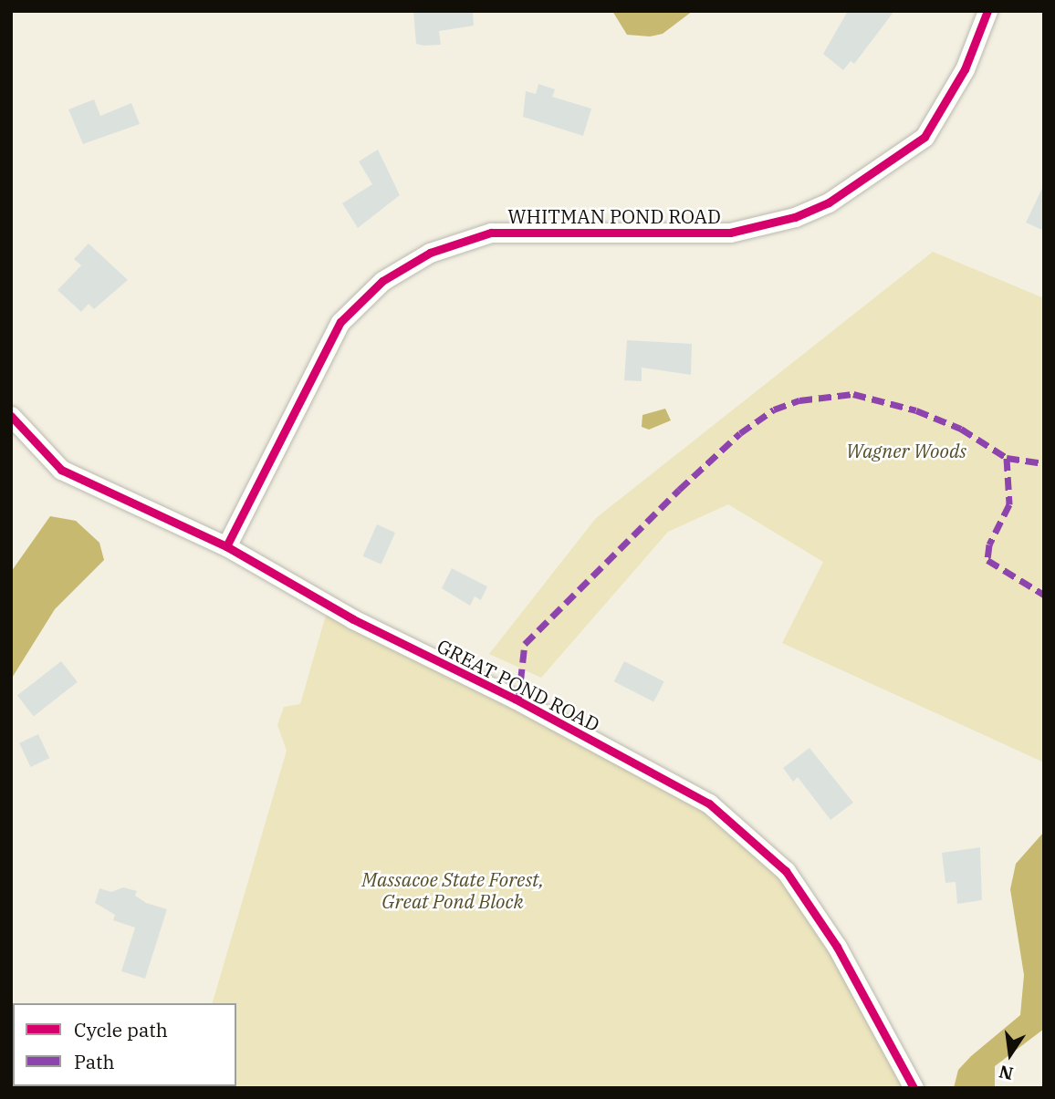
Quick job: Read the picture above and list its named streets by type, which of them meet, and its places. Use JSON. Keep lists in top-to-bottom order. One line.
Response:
{"streets":{"street":["WHITMAN POND ROAD","GREAT POND ROAD"]},"crossings":[["WHITMAN POND ROAD","GREAT POND ROAD"]],"parks":["Wagner Woods","Massacoe State Forest, Great Pond Block"],"legend":["Cycle path","Path"],"north":"bottom"}
